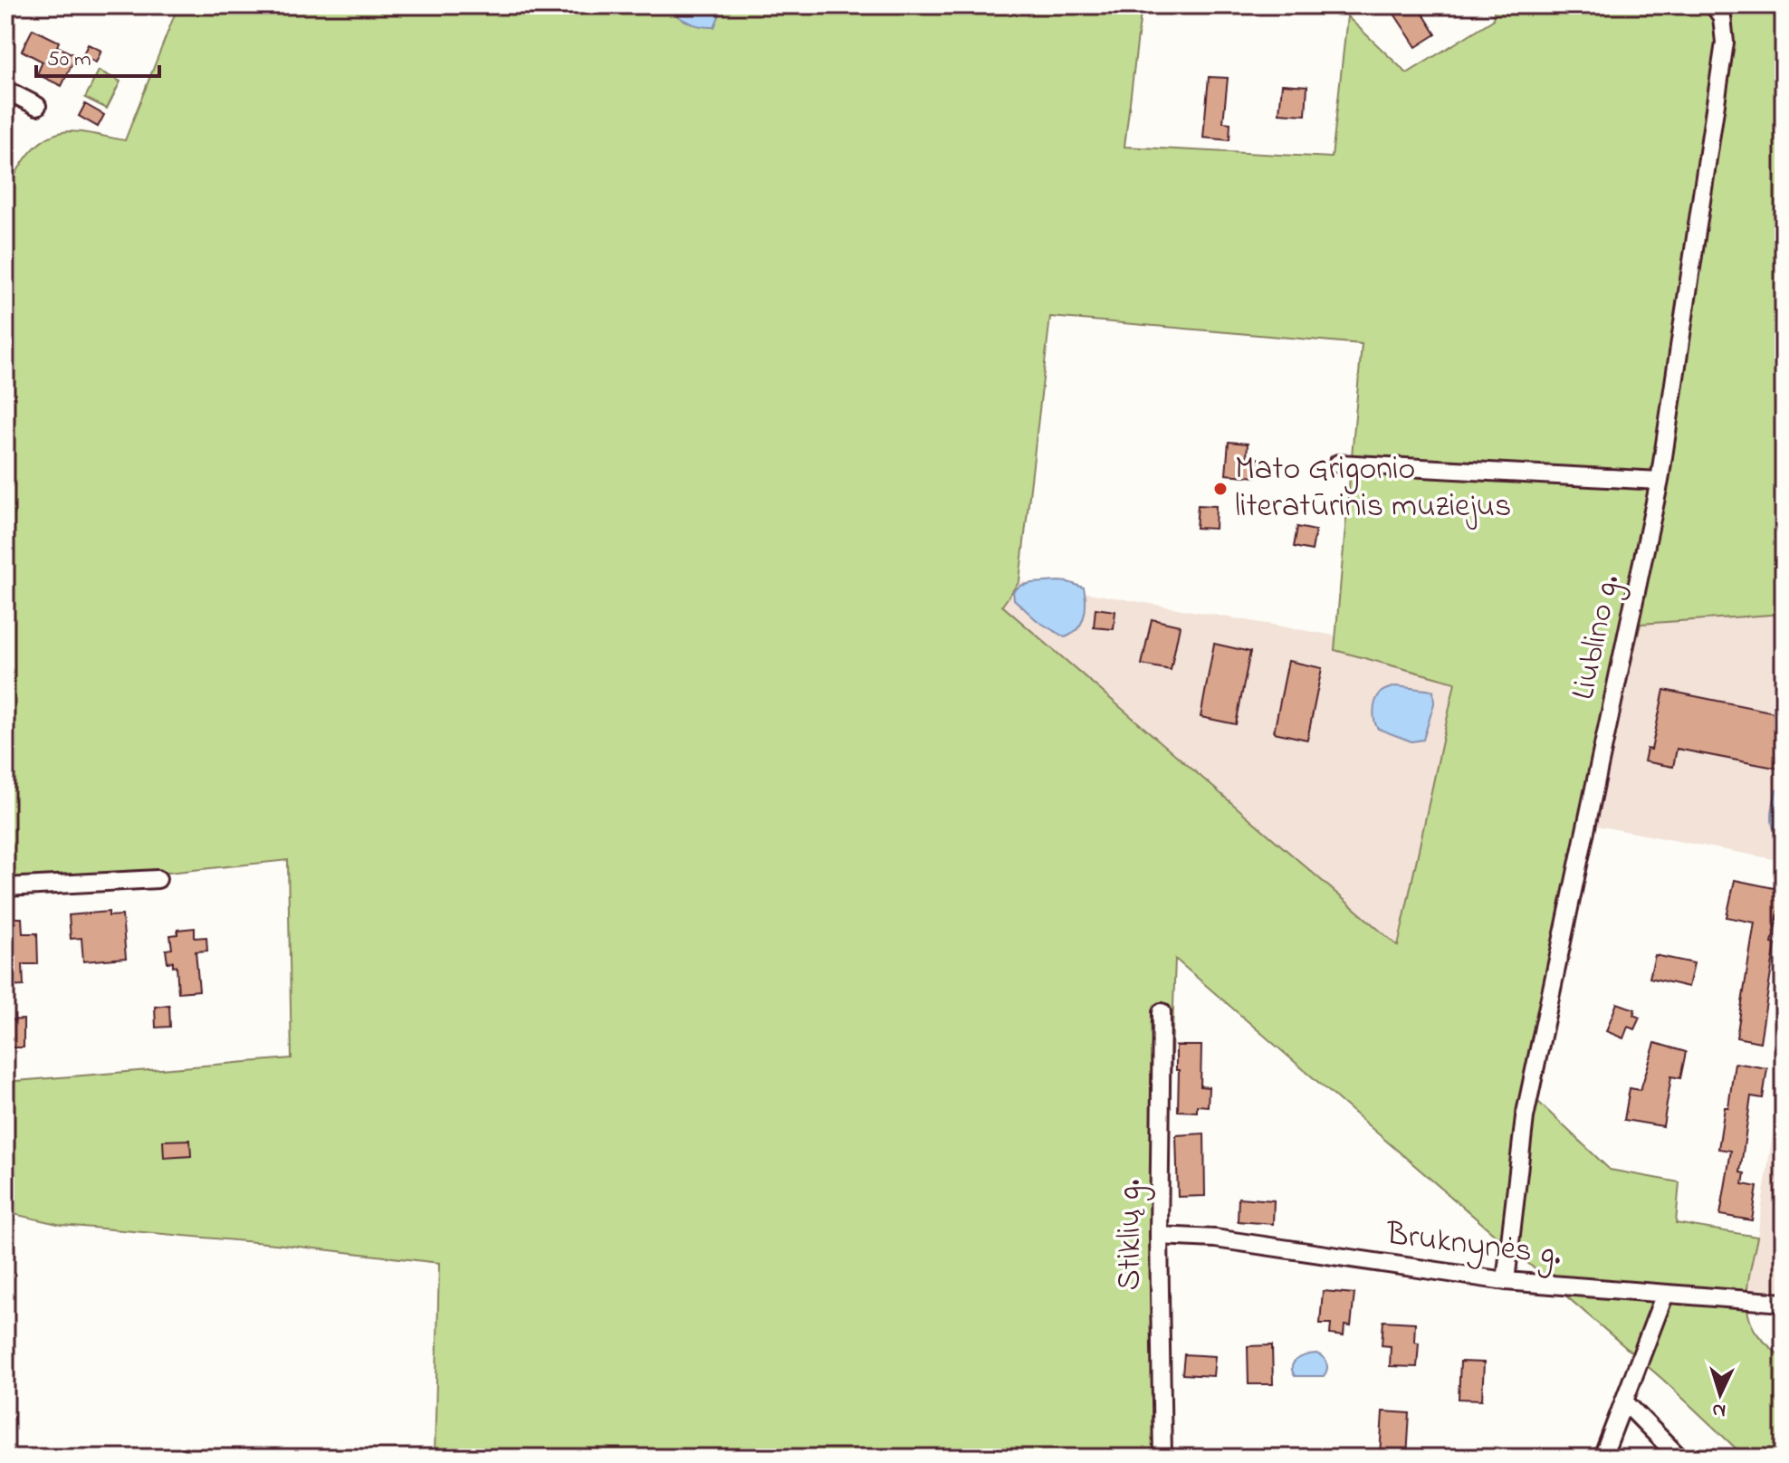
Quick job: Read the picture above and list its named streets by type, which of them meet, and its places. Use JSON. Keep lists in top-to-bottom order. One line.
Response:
{"streets":{"street":["Liublino g.","Stiklių g.","Bruknynės g."]},"crossings":[["Liublino g.","Bruknynės g."],["Stiklių g.","Bruknynės g."]],"places":["Mato Grigonio literatūrinis muziejus"],"scale_bar":"50 m","north":"bottom"}
